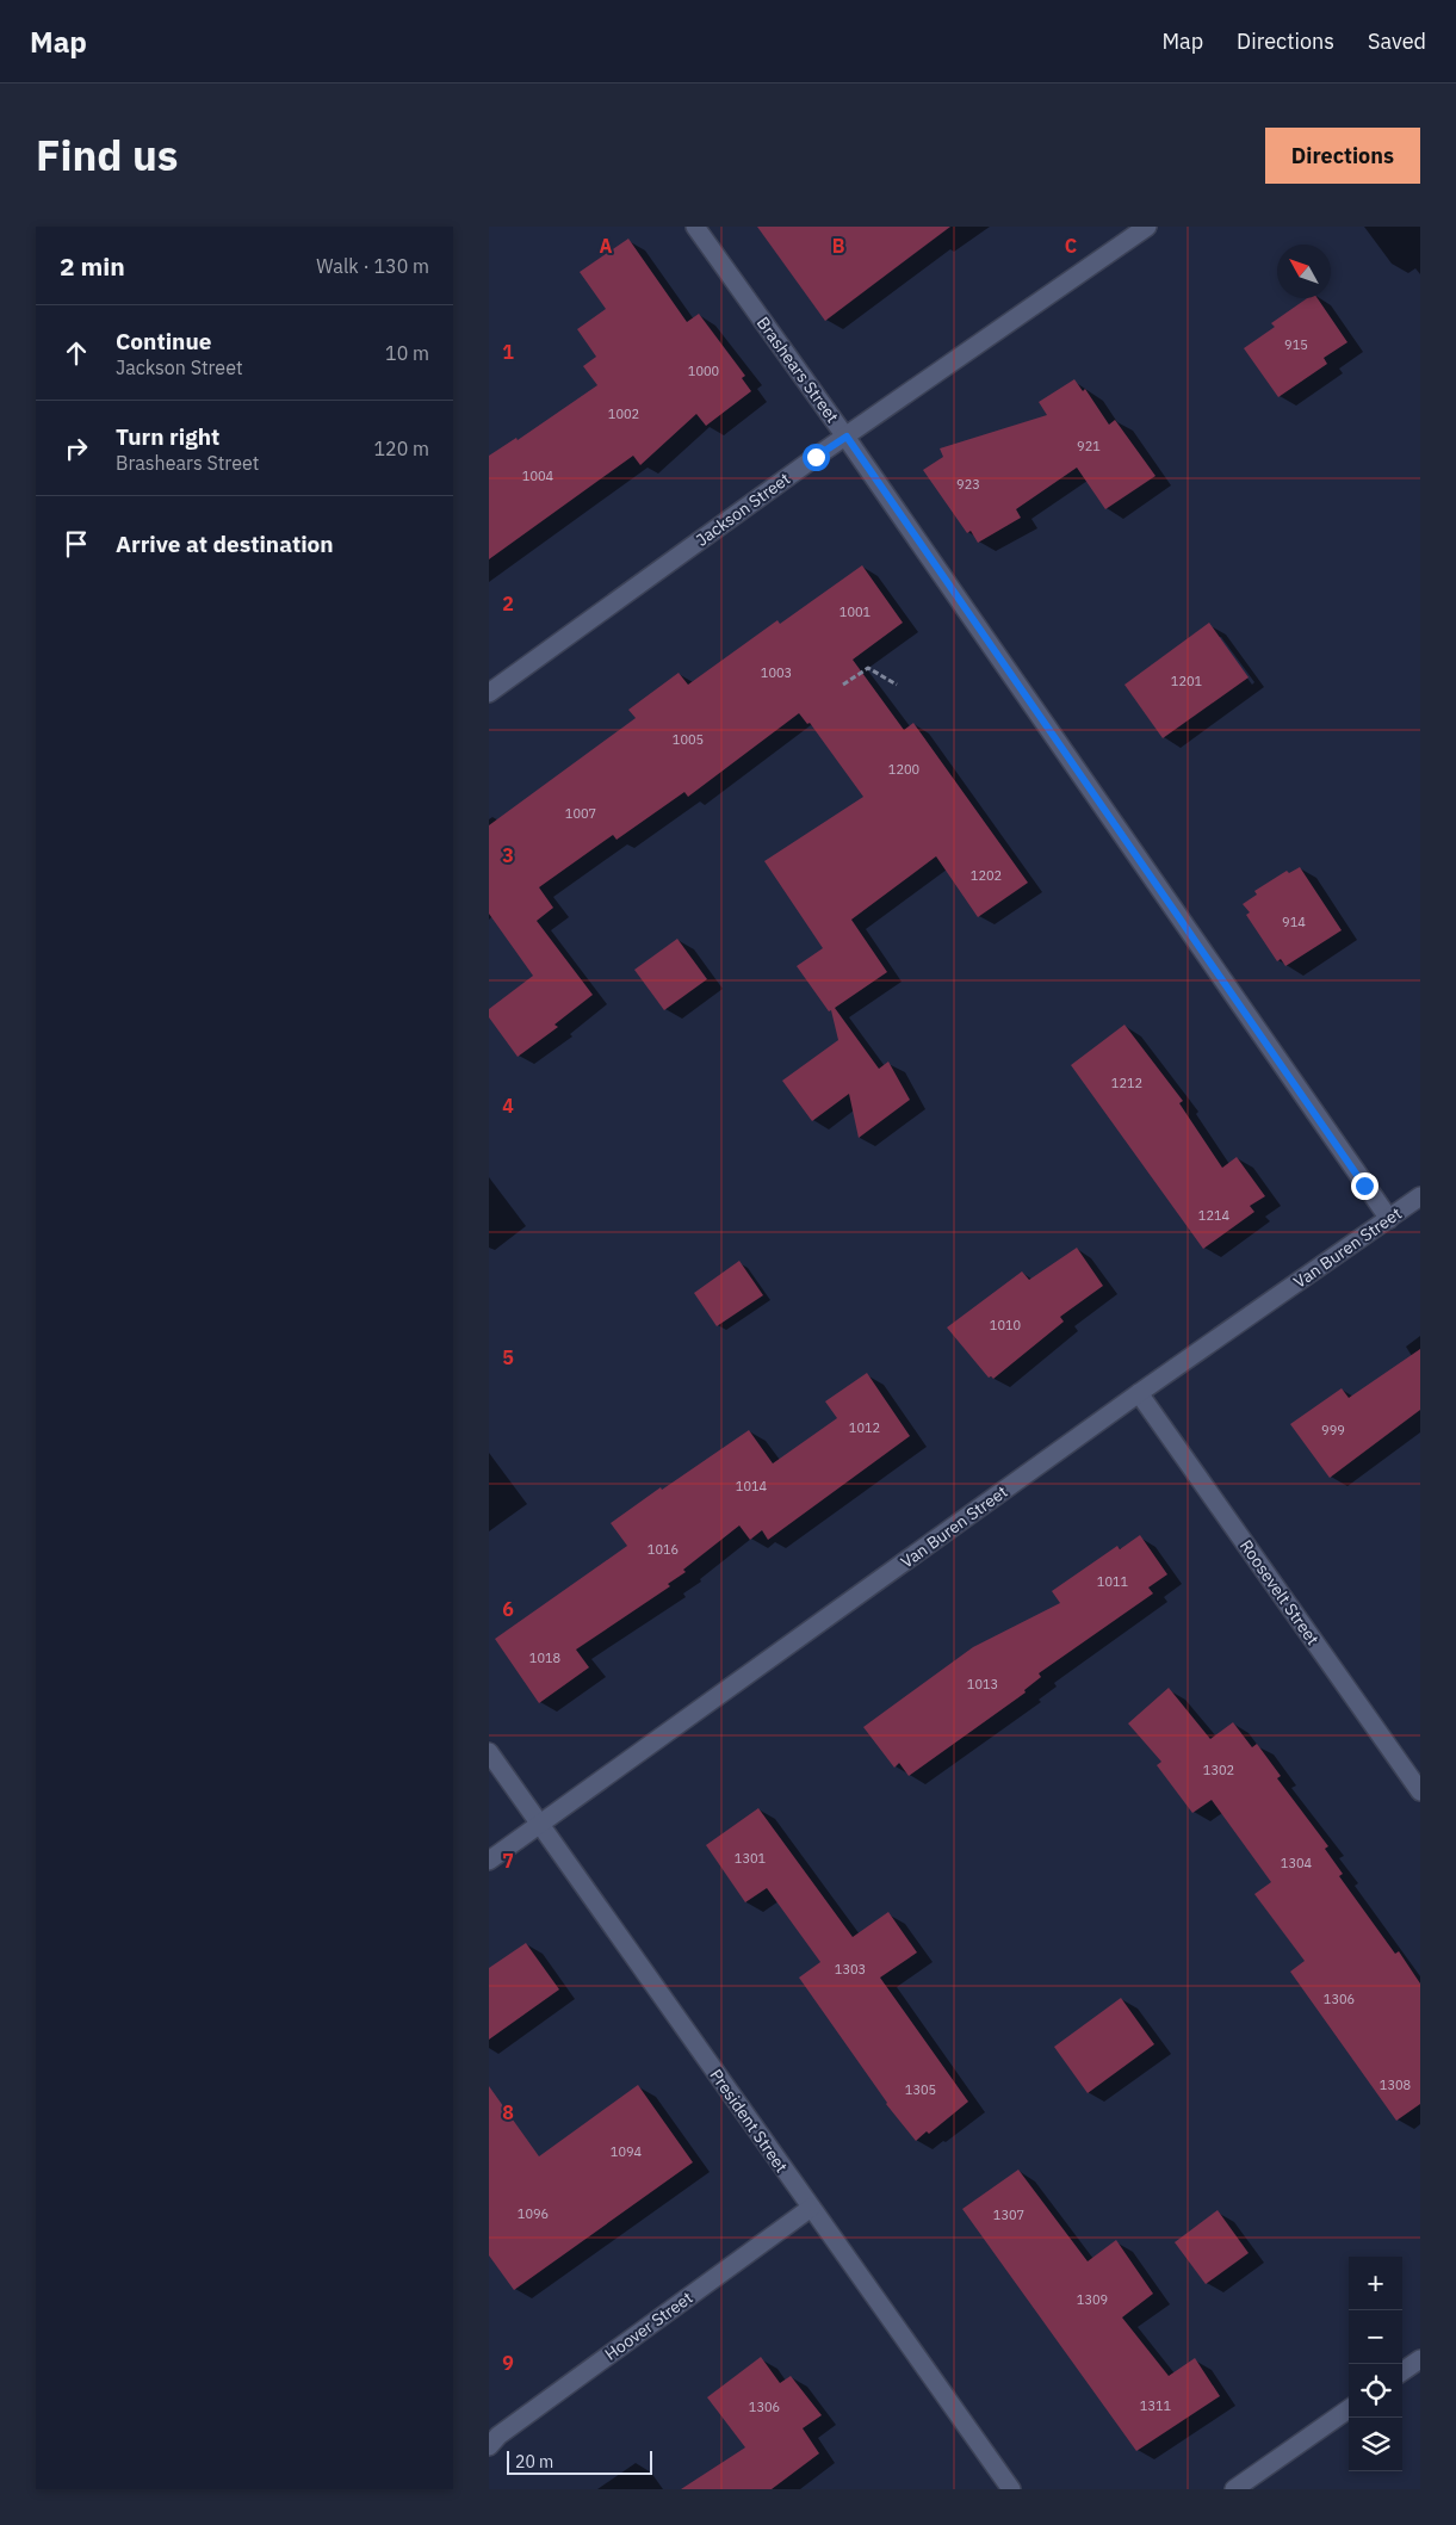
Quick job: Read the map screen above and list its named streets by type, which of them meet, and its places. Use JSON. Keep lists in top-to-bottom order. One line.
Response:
{"streets":{"street":["Brashears Street","Jackson Street","Van Buren Street","Roosevelt Street","President Street","Hoover Street"]},"crossings":[["Brashears Street","Jackson Street"],["Brashears Street","Van Buren Street"],["Van Buren Street","Roosevelt Street"],["Van Buren Street","President Street"],["President Street","Hoover Street"]],"house_numbers":["915","1000","1002","921","1004","923","1001","1003","1201","1005","1200","1007","1202","914","1212","1214","1010","1012","999","1014","1016","1011","1018","1013","1302","1301","1304","1303","1306","1308","1305","1094","1096","1307","1309","1311","1306"],"scale_bar":"20 m","north":"top left","page":{"header":"Map","nav":["Map","Directions","Saved"],"title":"Find us","buttons":"Directions","heading":["2 min","Walk · 130 m"],"list":[["Continue","Jackson Street","10 m"],["Turn right","Brashears Street","120 m"],"Arrive at destination"],"map_buttons":["+","−"],"scale":"20 m"},"grid":{"columns":["A","B","C"],"rows":["1","2","3","4","5","6","7","8","9"]}}
